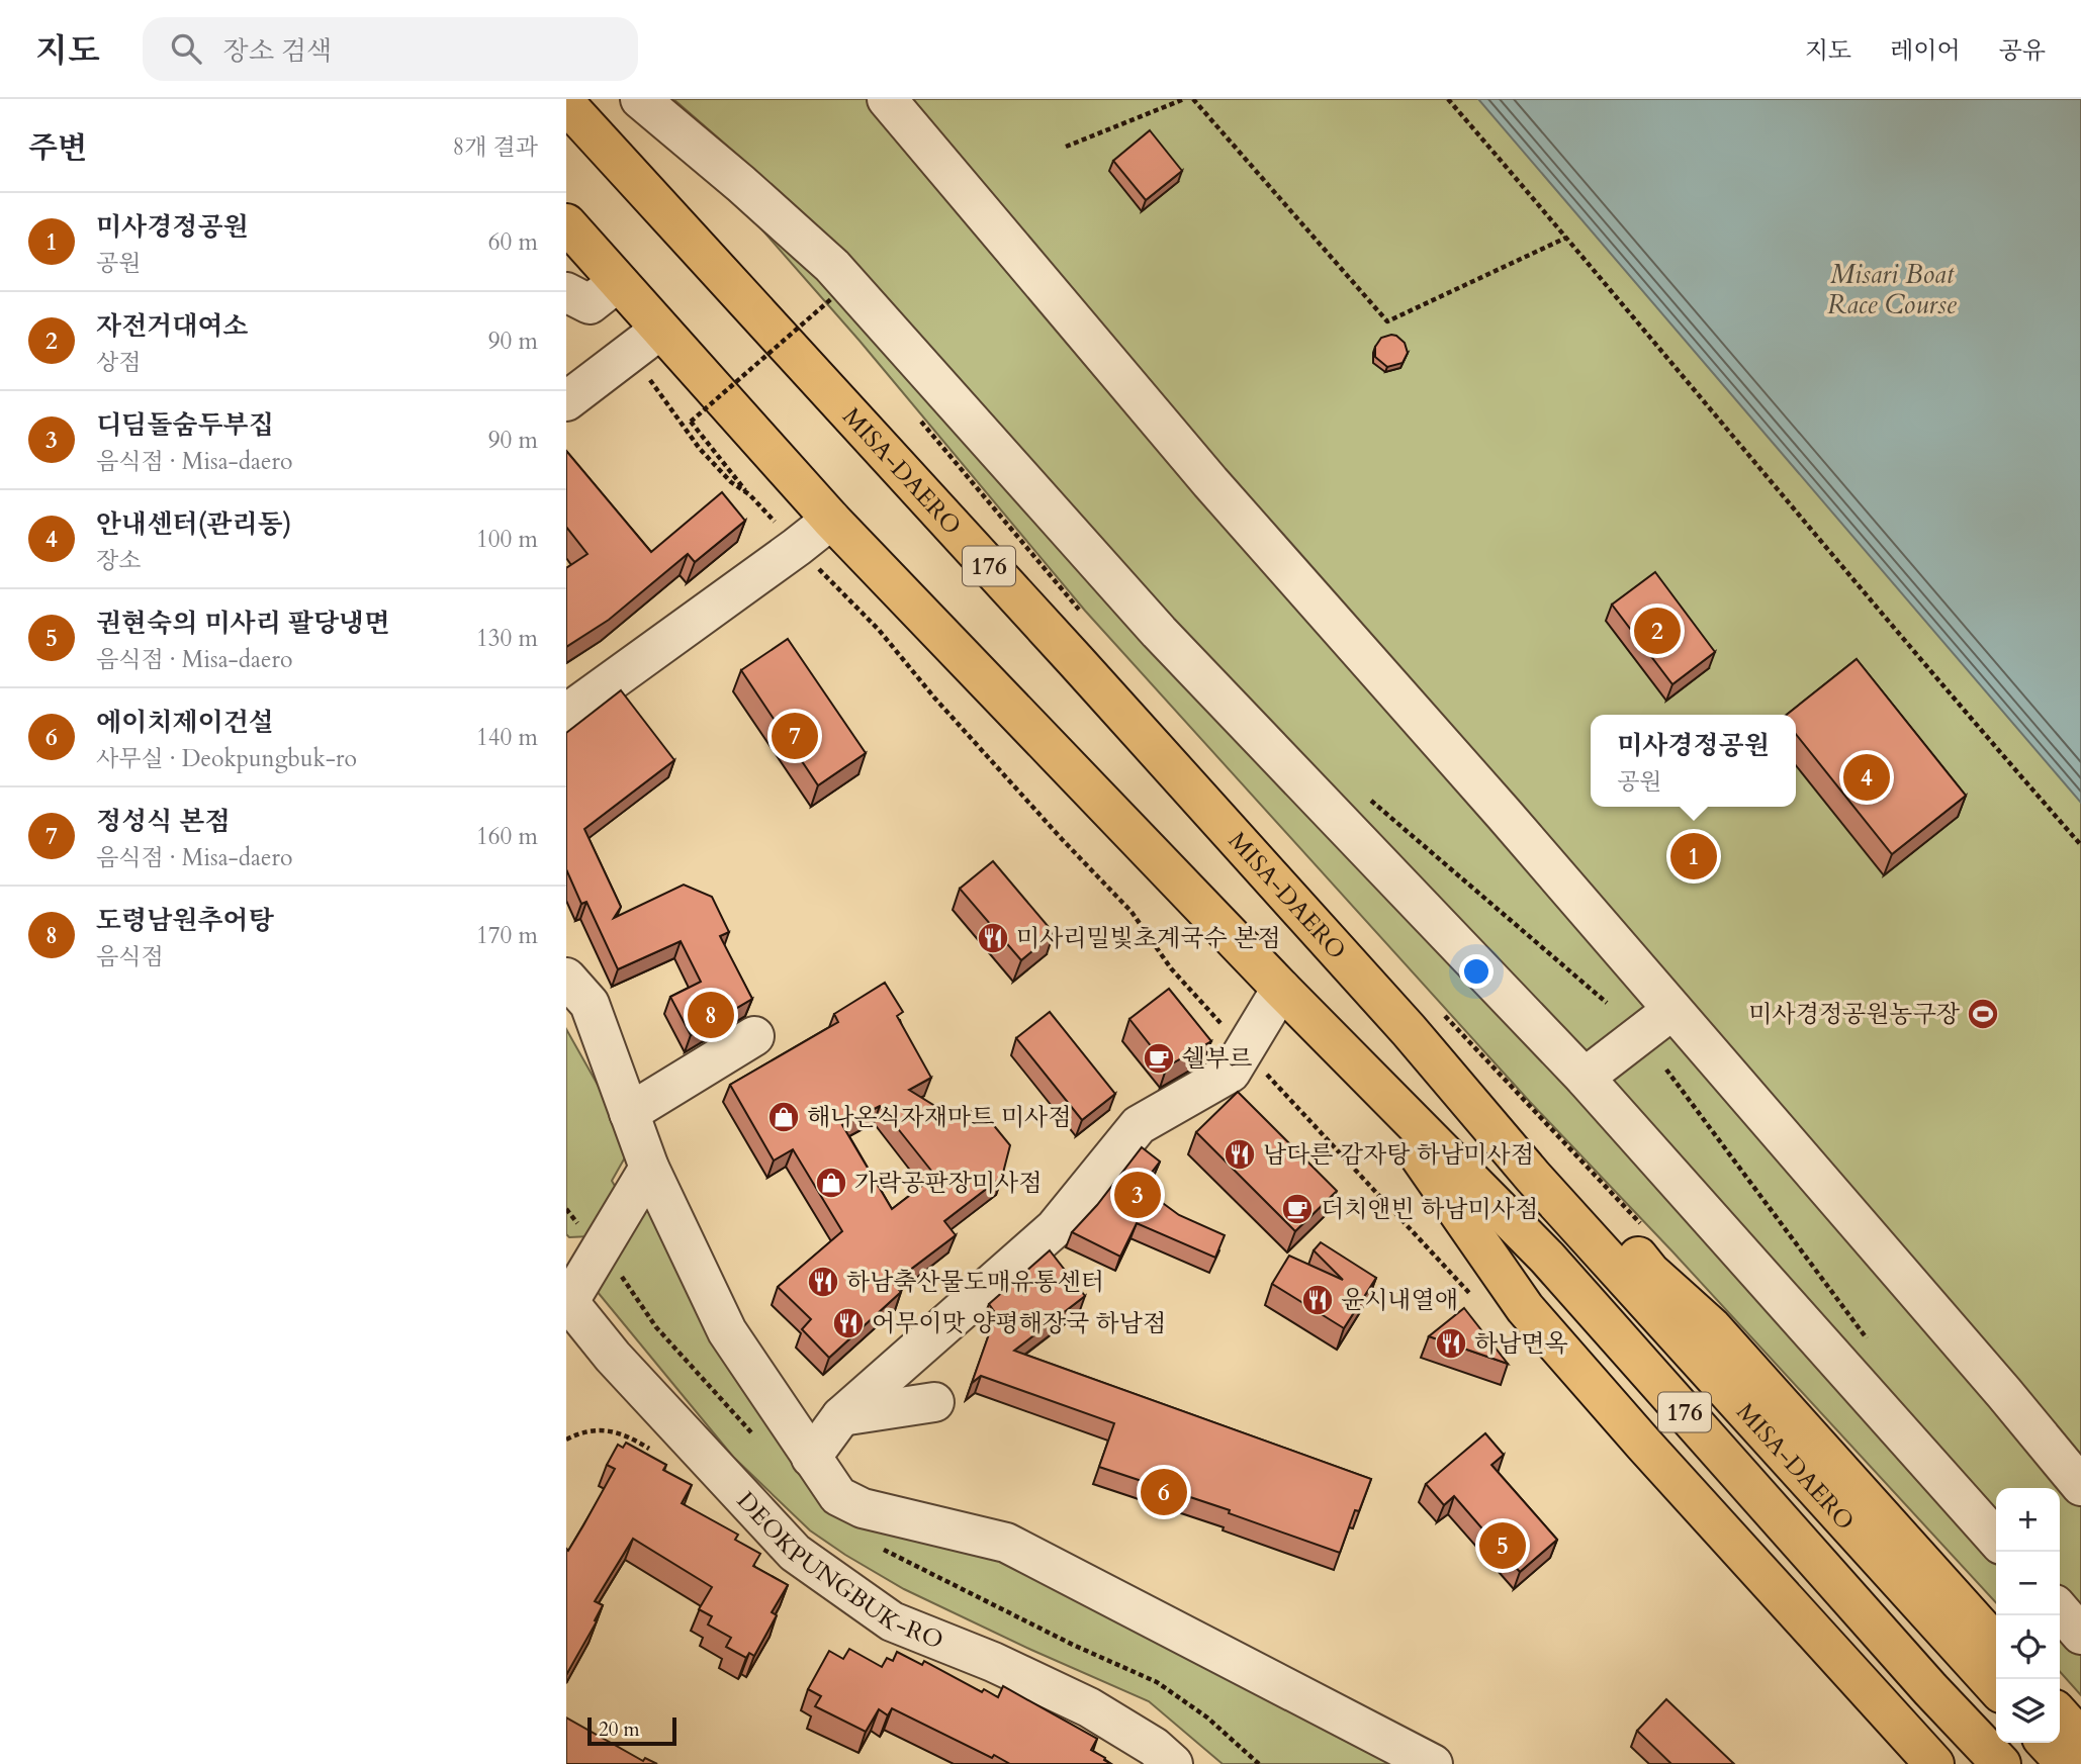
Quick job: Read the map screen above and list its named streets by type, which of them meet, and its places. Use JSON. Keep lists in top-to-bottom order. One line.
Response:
{"streets":{"main road":["MISA-DAERO","176"],"street":["DEOKPUNGBUK-RO"]},"water":["Misari Boat Race Course"],"places":{"restaurant":["미사리밀빛초계국수 본점","남다른 감자탕 하남미사점","하남축산물도매유통센터","윤시내열애","어무이맛 양평해장국 하남점","하남면옥"],"sports":["미사경정공원농구장"],"cafe":["쉘부르","더치앤빈 하남미사점"],"shop":["해나온식자재마트 미사점","가락공판장미사점"]},"scale_bar":"20 m","page":{"header":"지도","search":"장소 검색","nav":["지도","레이어","공유"],"heading":["주변","8개 결과"],"list":[{"mark":"1","name":"미사경정공원","note":"공원","value":"60 m"},{"mark":"2","name":"자전거대여소","note":"상점","value":"90 m"},{"mark":"3","name":"디딤돌숨두부집","note":"음식점 · Misa-daero","value":"90 m"},{"mark":"4","name":"안내센터(관리동)","note":"장소","value":"100 m"},{"mark":"5","name":"권현숙의 미사리 팔당냉면","note":"음식점 · Misa-daero","value":"130 m"},{"mark":"6","name":"에이치제이건설","note":"사무실 · Deokpungbuk-ro","value":"140 m"},{"mark":"7","name":"정성식 본점","note":"음식점 · Misa-daero","value":"160 m"},{"mark":"8","name":"도령남원추어탕","note":"음식점","value":"170 m"}],"pins":["2","7","4","1","8","3","6","5"],"popup":["미사경정공원","공원"],"map_buttons":["+","−"],"scale":"20 m"}}
